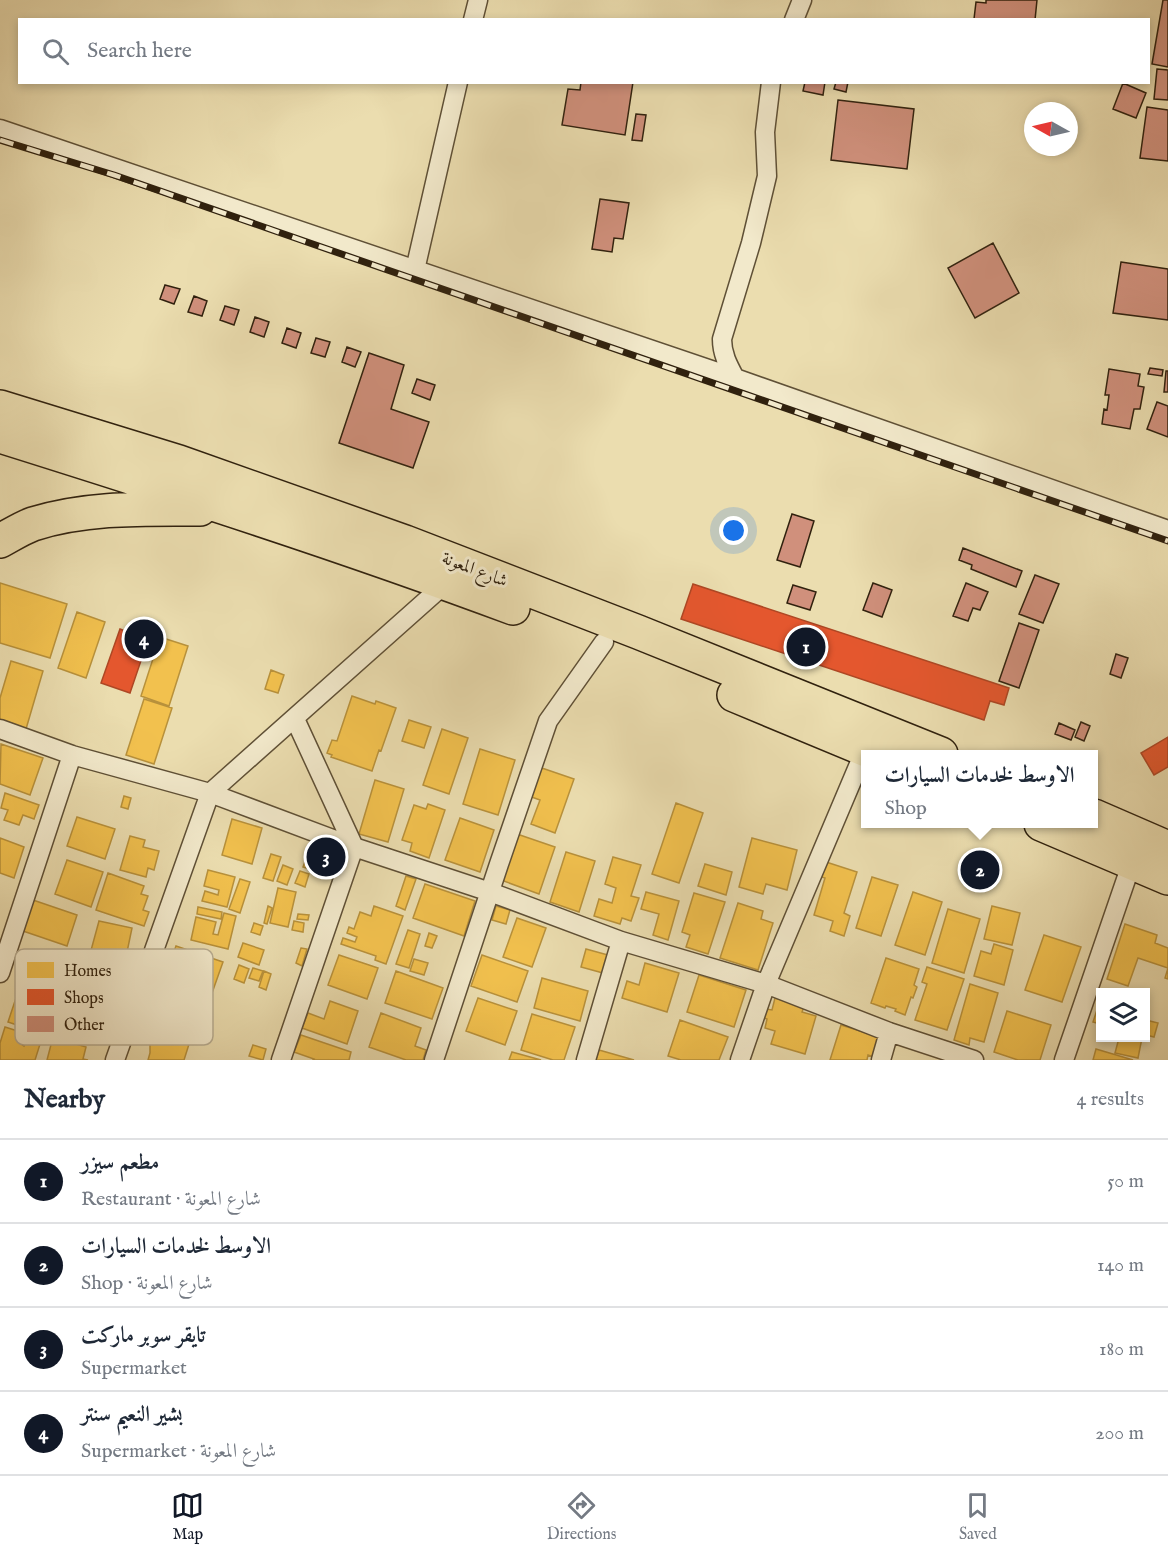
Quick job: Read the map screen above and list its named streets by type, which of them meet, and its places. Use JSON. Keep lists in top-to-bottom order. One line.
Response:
{"streets":{"highway":["شارع المعونة"]},"legend":["Homes","Shops","Other"],"north":"left","page":{"search":"Search here","pins":["4","1","3","2"],"popup":["الاوسط لخدمات السيارات","Shop"],"heading":["Nearby","4 results"],"list":[{"mark":"1","name":"مطعم سيزر","note":"Restaurant · شارع المعونة","value":"50 m"},{"mark":"2","name":"الاوسط لخدمات السيارات","note":"Shop · شارع المعونة","value":"140 m"},{"mark":"3","name":"تايقر سوبر ماركت","note":"Supermarket","value":"180 m"},{"mark":"4","name":"بشير النعيم سنتر","note":"Supermarket · شارع المعونة","value":"200 m"}],"nav":["Map","Directions","Saved"]}}
